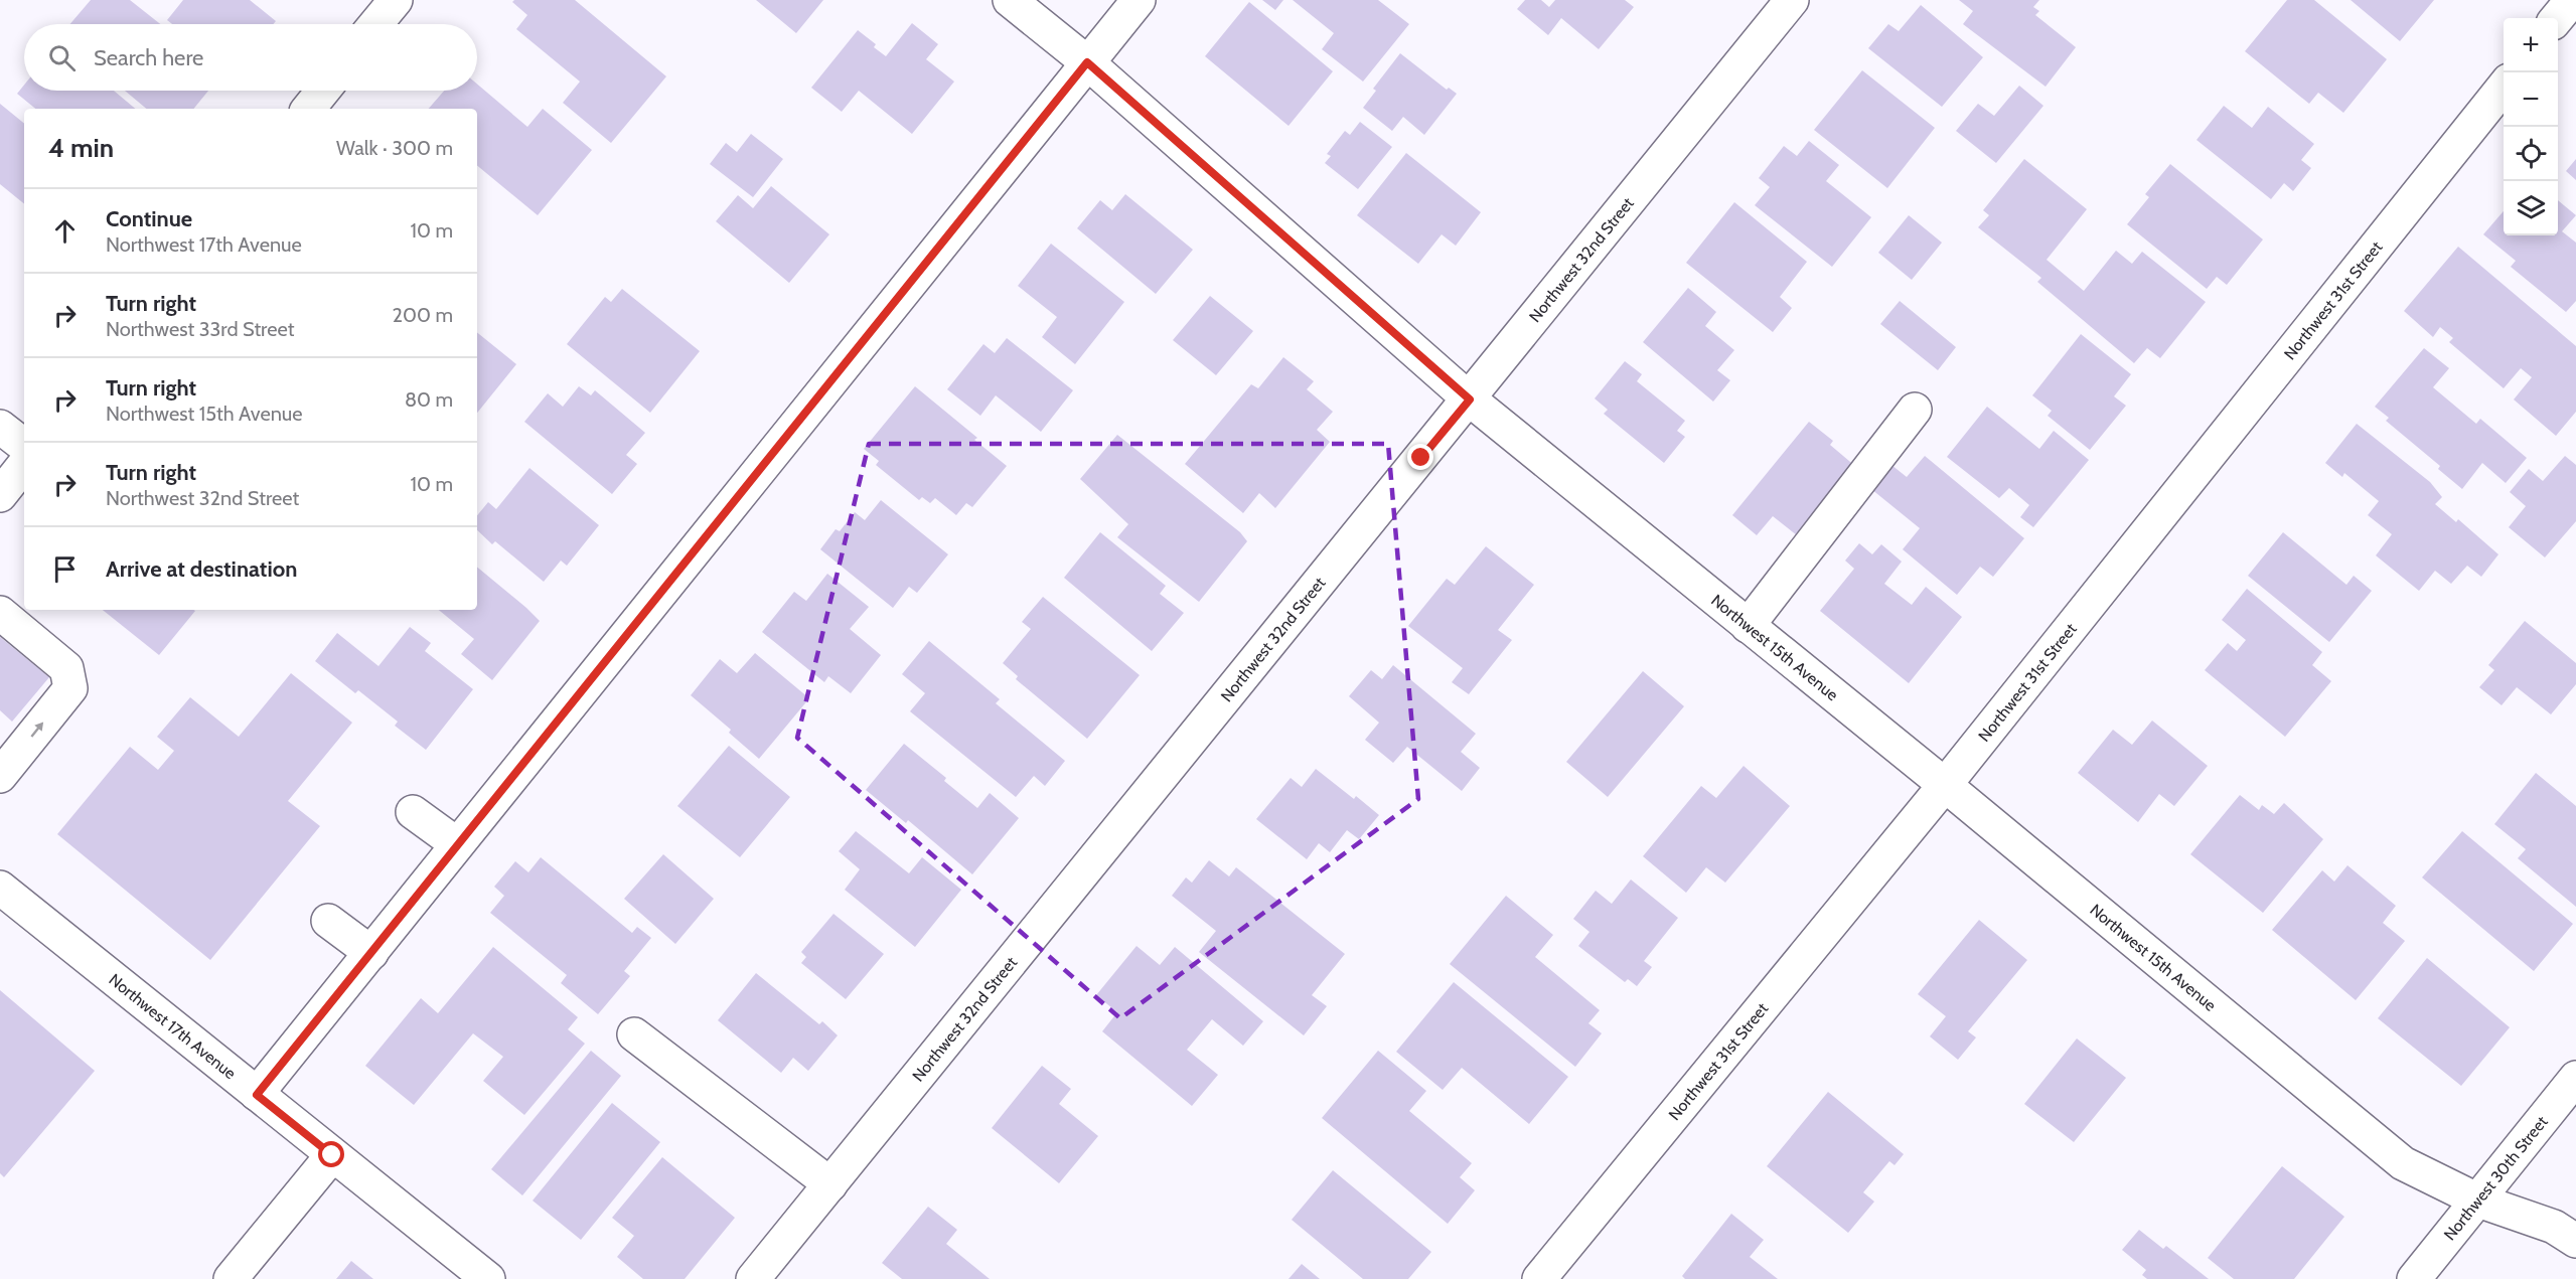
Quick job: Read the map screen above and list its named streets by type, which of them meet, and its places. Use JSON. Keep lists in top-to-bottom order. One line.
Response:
{"streets":{"street":["Northwest 32nd Street","Northwest 31st Street","Northwest 15th Avenue","Northwest 17th Avenue","Northwest 30th Street"]},"crossings":[["Northwest 32nd Street","Northwest 15th Avenue"],["Northwest 31st Street","Northwest 15th Avenue"],["Northwest 15th Avenue","Northwest 30th Street"]],"page":{"map_buttons":["+","−"],"search":"Search here","heading":["4 min","Walk · 300 m"],"list":[["Continue","Northwest 17th Avenue","10 m"],["Turn right","Northwest 33rd Street","200 m"],["Turn right","Northwest 15th Avenue","80 m"],["Turn right","Northwest 32nd Street","10 m"],"Arrive at destination"]}}
